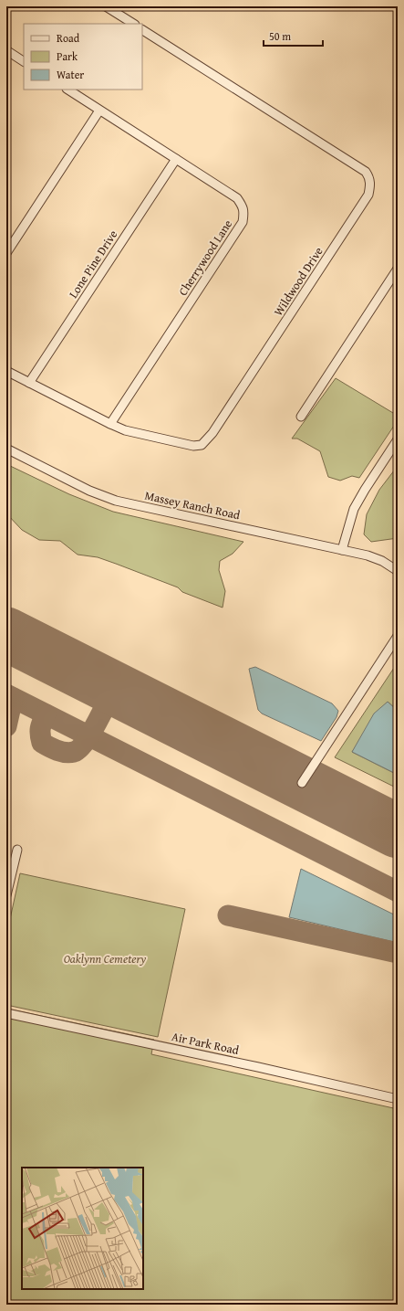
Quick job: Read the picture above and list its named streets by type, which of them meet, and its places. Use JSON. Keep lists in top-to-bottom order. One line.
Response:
{"streets":{"street":["Cherrywood Lane","Lone Pine Drive","Wildwood Drive","Massey Ranch Road","Air Park Road"]},"crossings":[["Cherrywood Lane","Lone Pine Drive"],["Cherrywood Lane","Wildwood Drive"],["Lone Pine Drive","Wildwood Drive"]],"parks":["Oaklynn Cemetery"],"legend":["Road","Park","Water"],"scale_bar":"50 m"}
